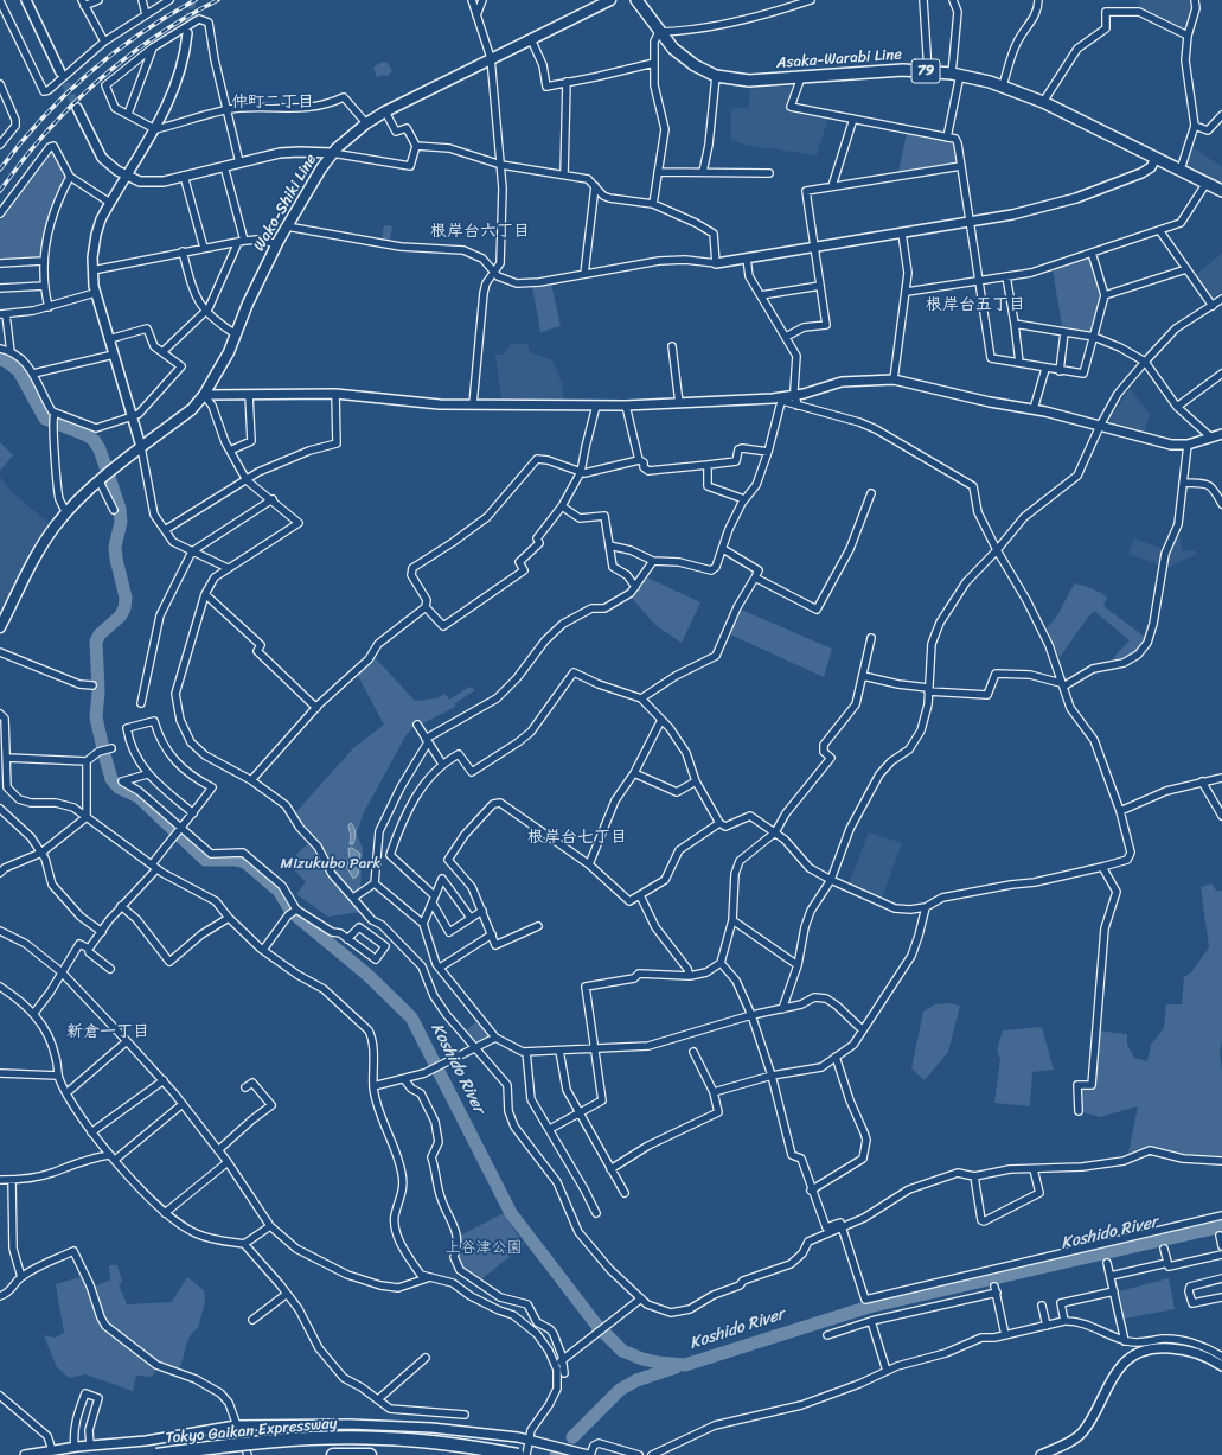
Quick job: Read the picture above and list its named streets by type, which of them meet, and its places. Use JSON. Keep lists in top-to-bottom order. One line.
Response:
{"streets":{"highway":["Tokyo Gaikan Expressway"],"main road":["Asaka-Warabi Line","79","Wako-Shiki Line"]},"districts":["仲町二丁目","根岸台六丁目","根岸台五丁目","根岸台七丁目","新倉一丁目"],"water":["Koshido River"],"parks":["Mizukubo Park","上谷津公園"]}
